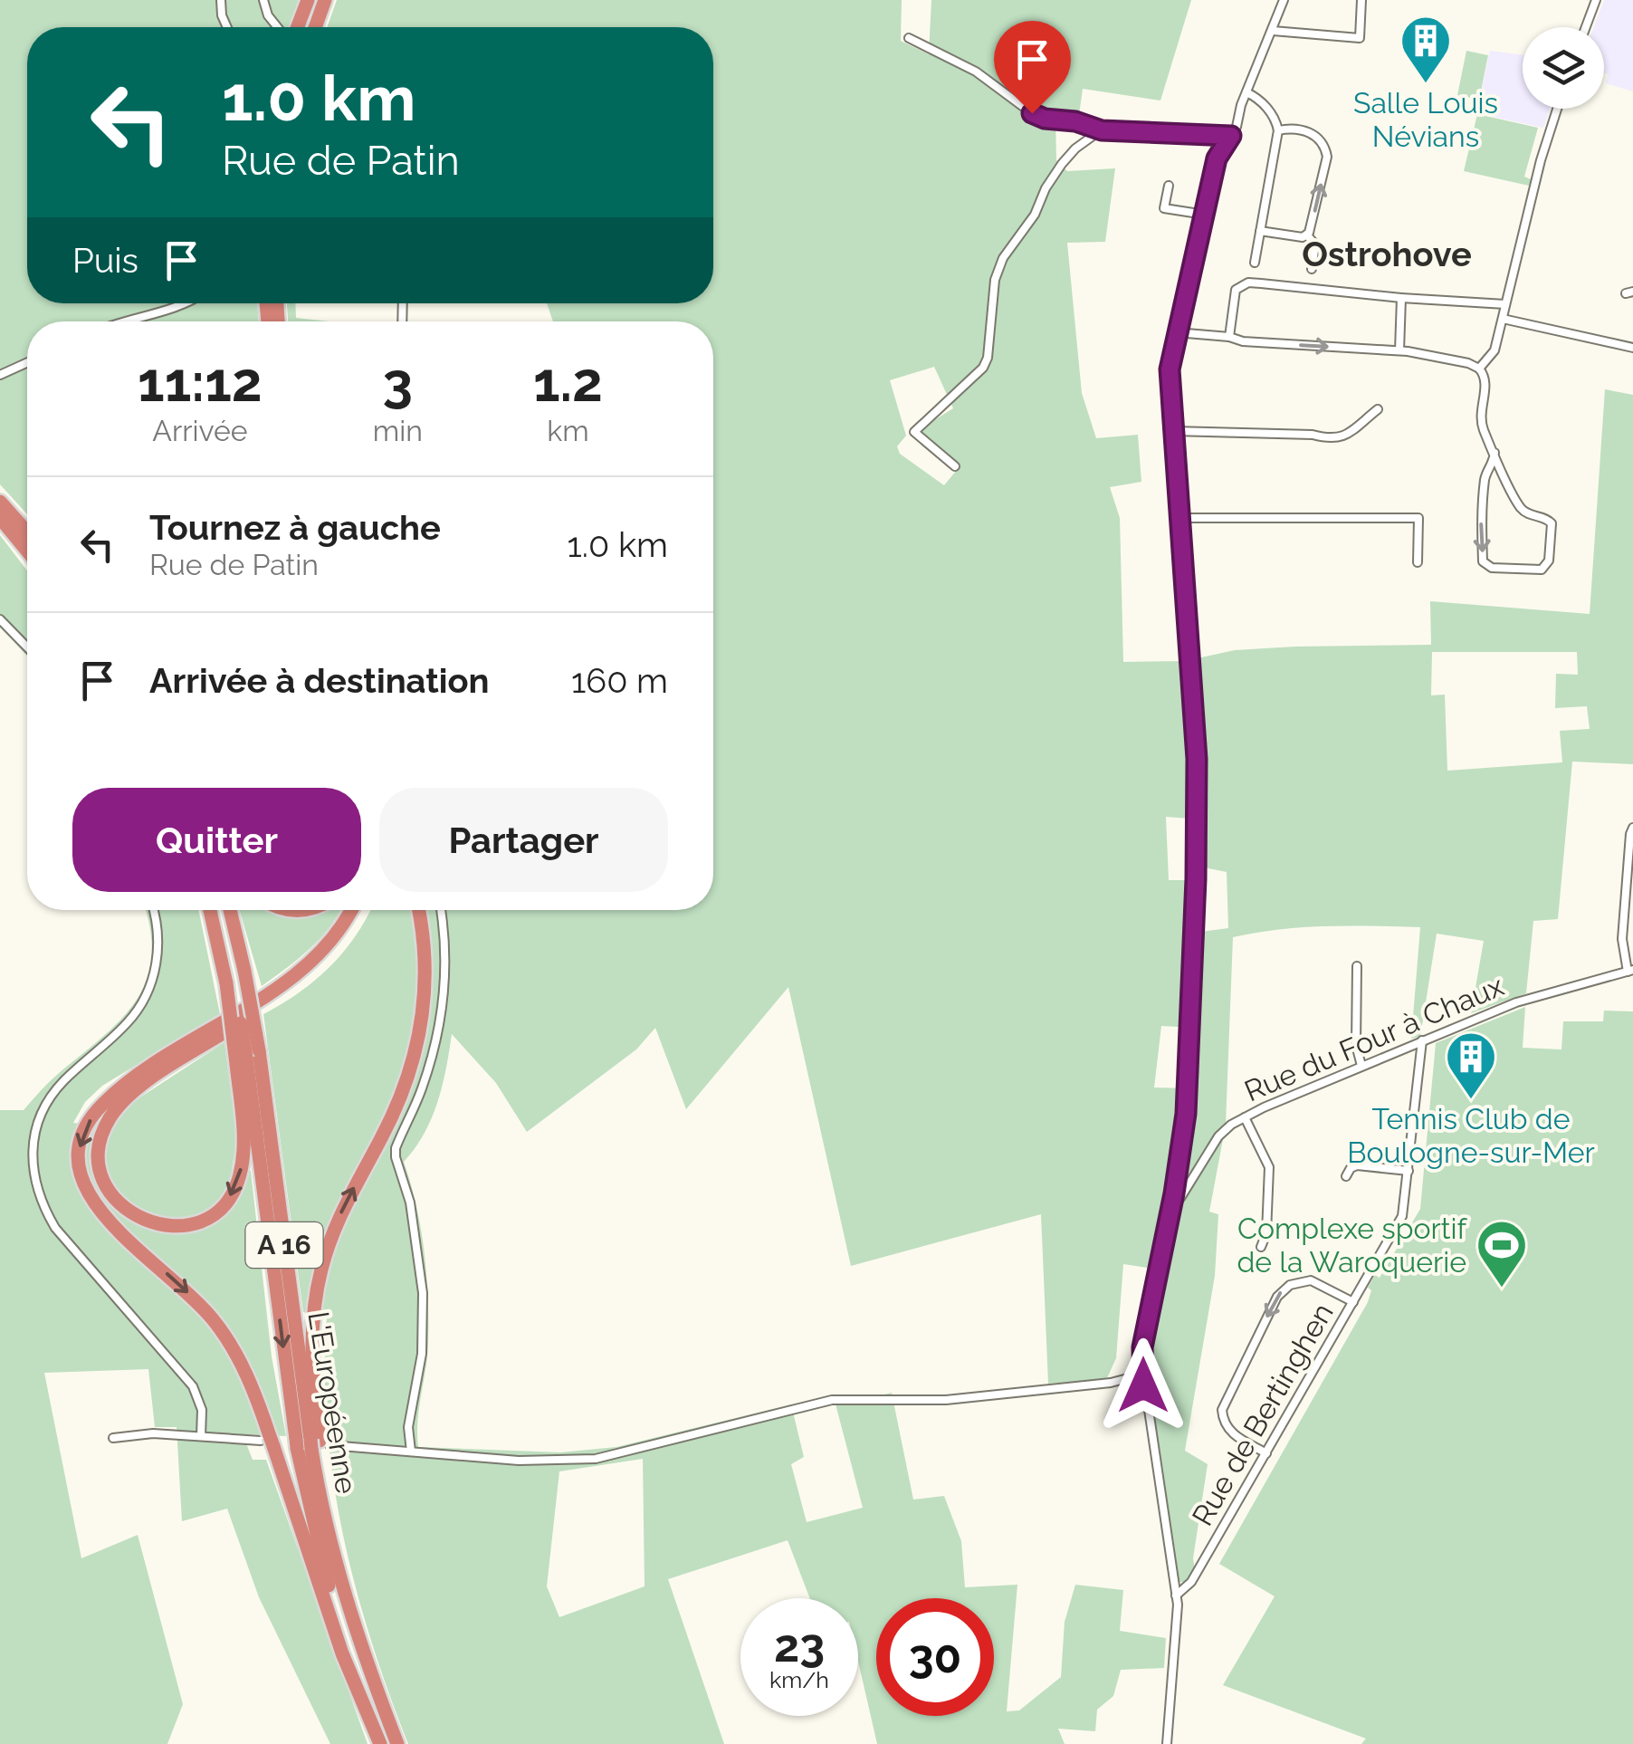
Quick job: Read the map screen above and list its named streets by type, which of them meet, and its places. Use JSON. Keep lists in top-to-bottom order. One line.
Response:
{"streets":{"highway":["A 16","L'Européenne"],"street":["Rue du Four à Chaux","Rue de Bertinghen"]},"crossings":[["Rue du Four à Chaux","Rue de Bertinghen"]],"districts":["Ostrohove"],"places":{"building":["Salle Louis Névians","Tennis Club de Boulogne-sur-Mer"],"sports":["Complexe sportif de la Waroquerie"]},"page":{"turn":["1.0 km","Rue de Patin"],"then":"Puis","eta":["11:12","Arrivée","3","min","1.2","km"],"list":[{"name":"Tournez à gauche","note":"Rue de Patin","value":"1.0 km"},{"name":"Arrivée à destination","value":"160 m"}],"buttons":["Quitter","Partager"],"speed":"23 km/h","limit":"30"}}
